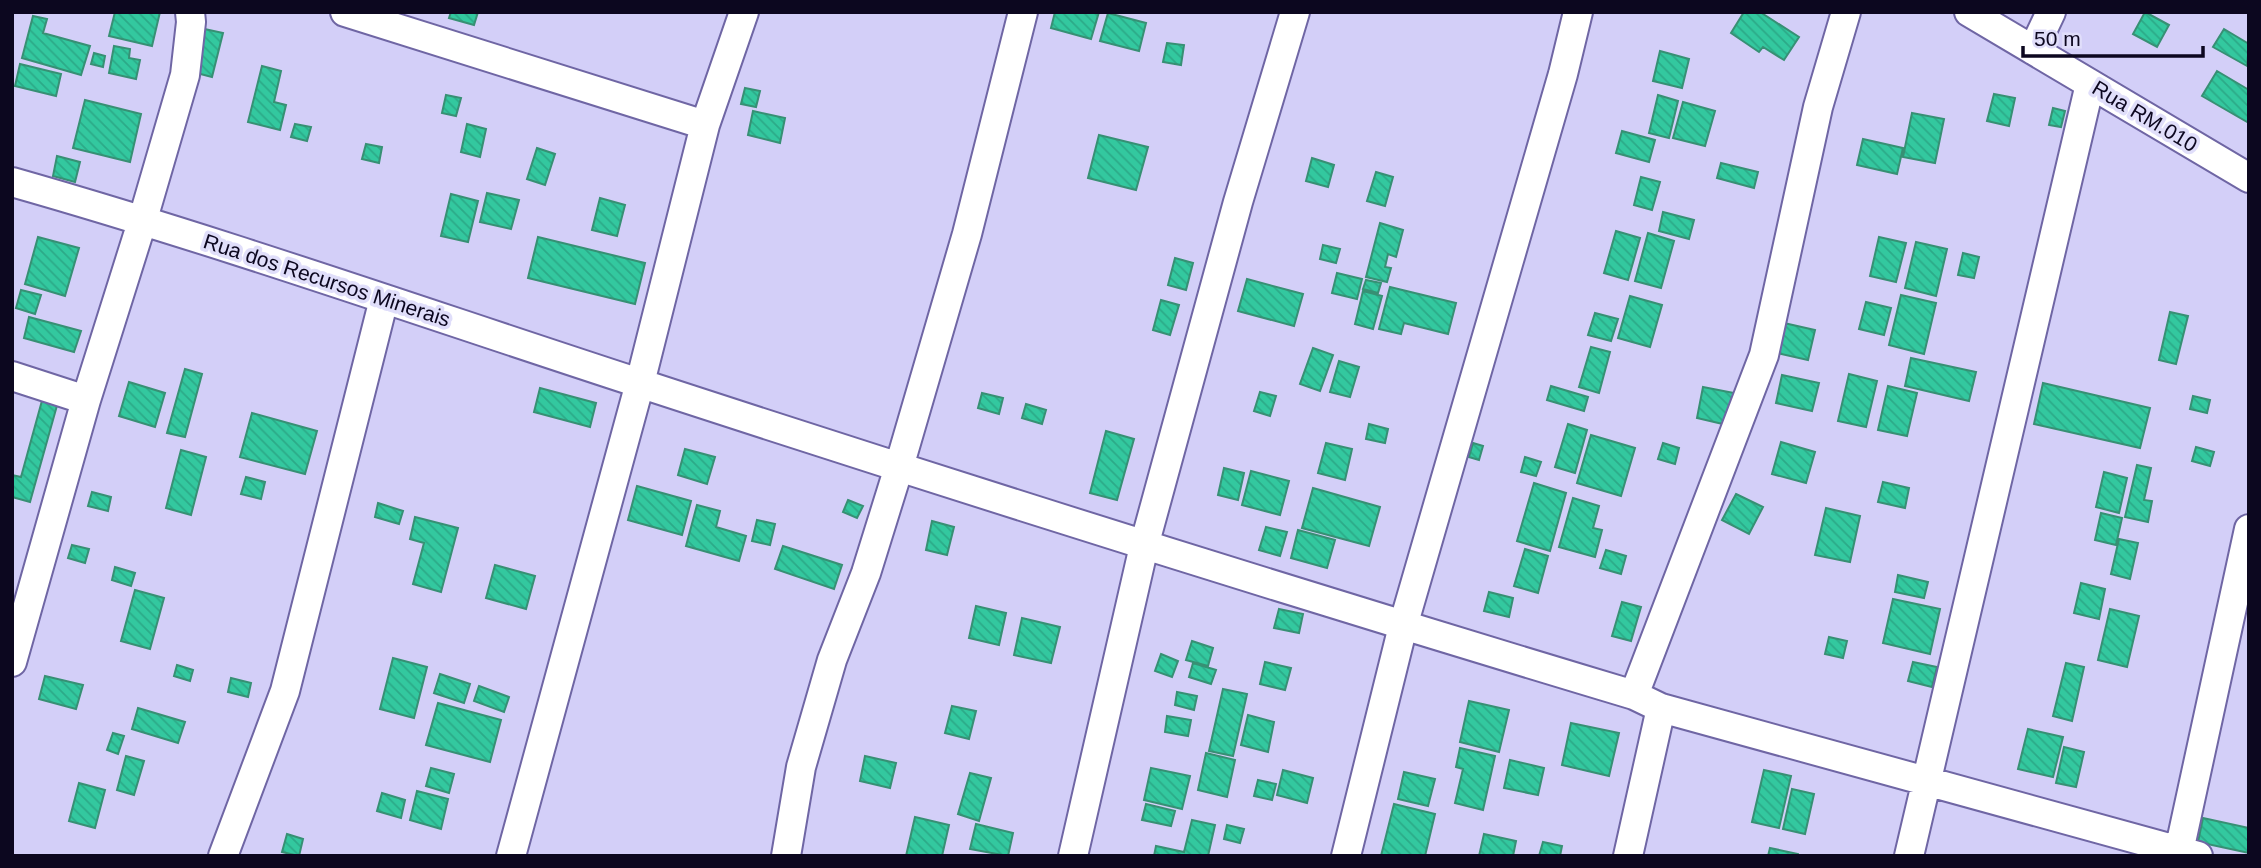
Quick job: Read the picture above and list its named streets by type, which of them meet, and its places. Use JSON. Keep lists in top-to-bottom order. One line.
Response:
{"streets":{"street":["Rua RM.010","Rua dos Recursos Minerais"]},"scale_bar":"50 m"}
